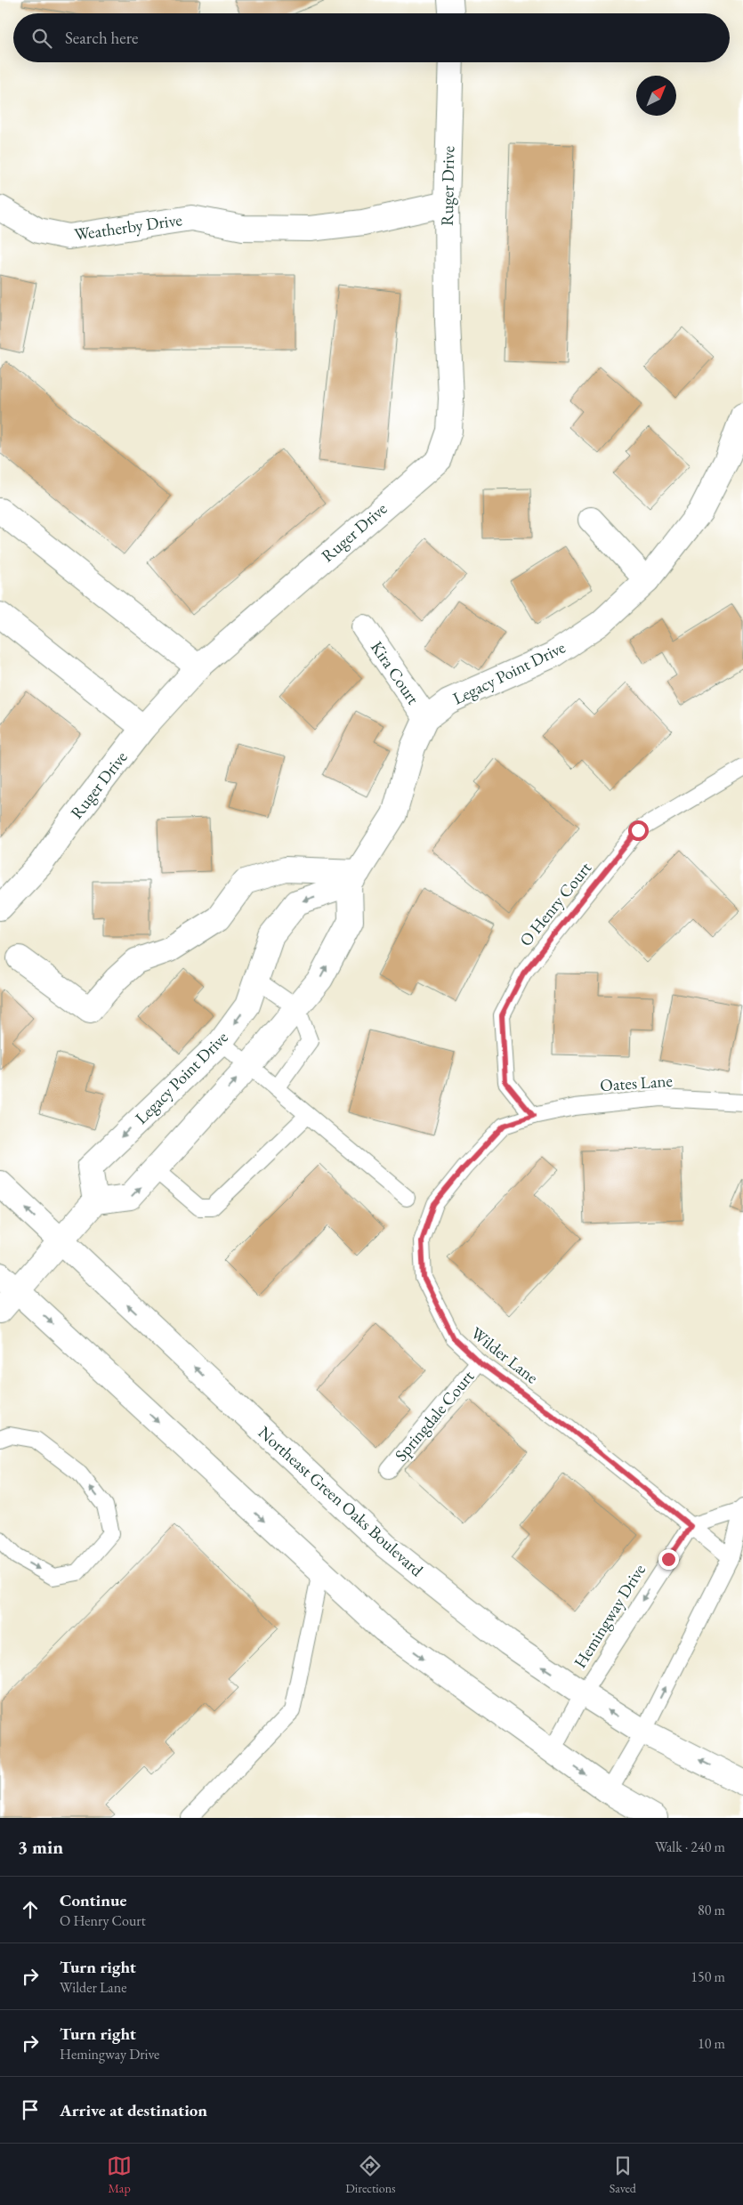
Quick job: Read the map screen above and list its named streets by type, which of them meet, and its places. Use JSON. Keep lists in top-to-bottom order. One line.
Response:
{"streets":{"street":["Ruger Drive","Weatherby Drive","Kira Court","Legacy Point Drive","Northeast Green Oaks Boulevard"],"lane":["O Henry Court","Oates Lane","Wilder Lane","Springdale Court","Hemingway Drive"]},"crossings":[["Ruger Drive","Weatherby Drive"],["Kira Court","Legacy Point Drive"],["O Henry Court","Oates Lane"],["O Henry Court","Wilder Lane"],["Oates Lane","Wilder Lane"],["Wilder Lane","Springdale Court"],["Wilder Lane","Hemingway Drive"],["Northeast Green Oaks Boulevard","Hemingway Drive"]],"north":"top right","page":{"search":"Search here","heading":["3 min","Walk · 240 m"],"list":[["Continue","O Henry Court","80 m"],["Turn right","Wilder Lane","150 m"],["Turn right","Hemingway Drive","10 m"],"Arrive at destination"],"nav":["Map","Directions","Saved"]}}
